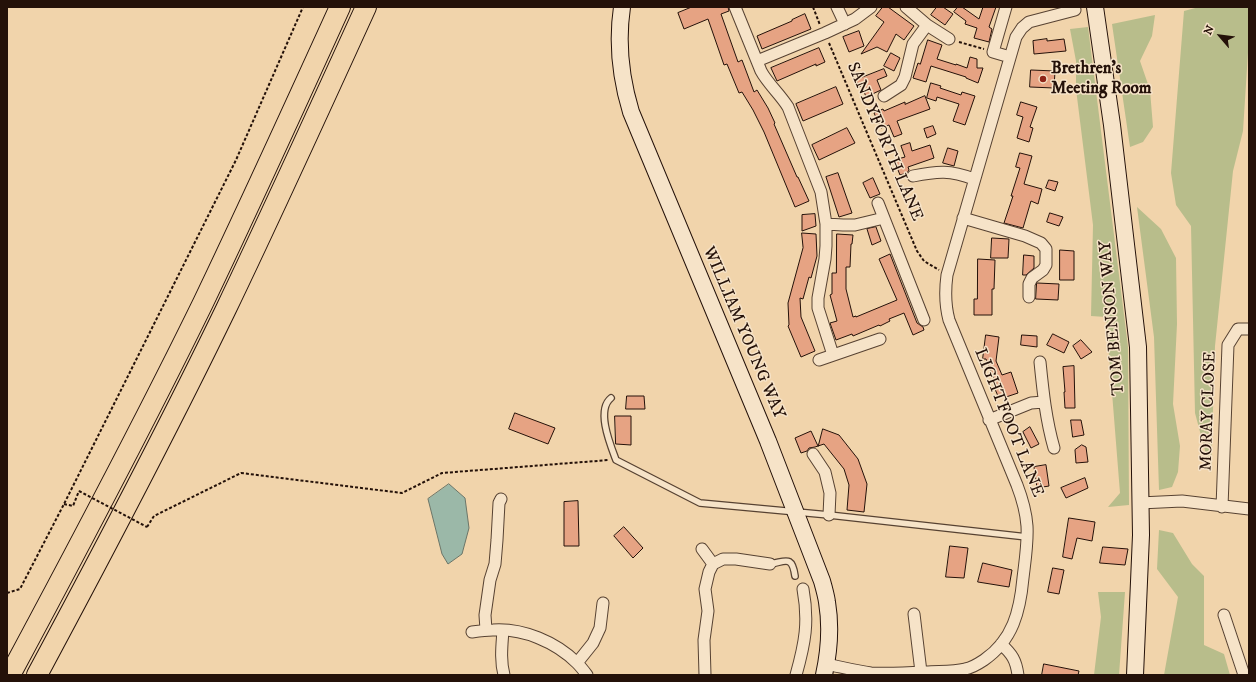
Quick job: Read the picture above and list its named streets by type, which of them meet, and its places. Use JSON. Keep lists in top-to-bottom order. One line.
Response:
{"streets":{"main road":["TOM BENSON WAY","WILLIAM YOUNG WAY"],"street":["MORAY CLOSE","LIGHTFOOT LANE"],"path":["SANDYFORTH LANE"]},"crossings":[["SANDYFORTH LANE","LIGHTFOOT LANE"],["WILLIAM YOUNG WAY","LIGHTFOOT LANE"]],"places":["Brethren's Meeting Room"],"north":"top left"}
